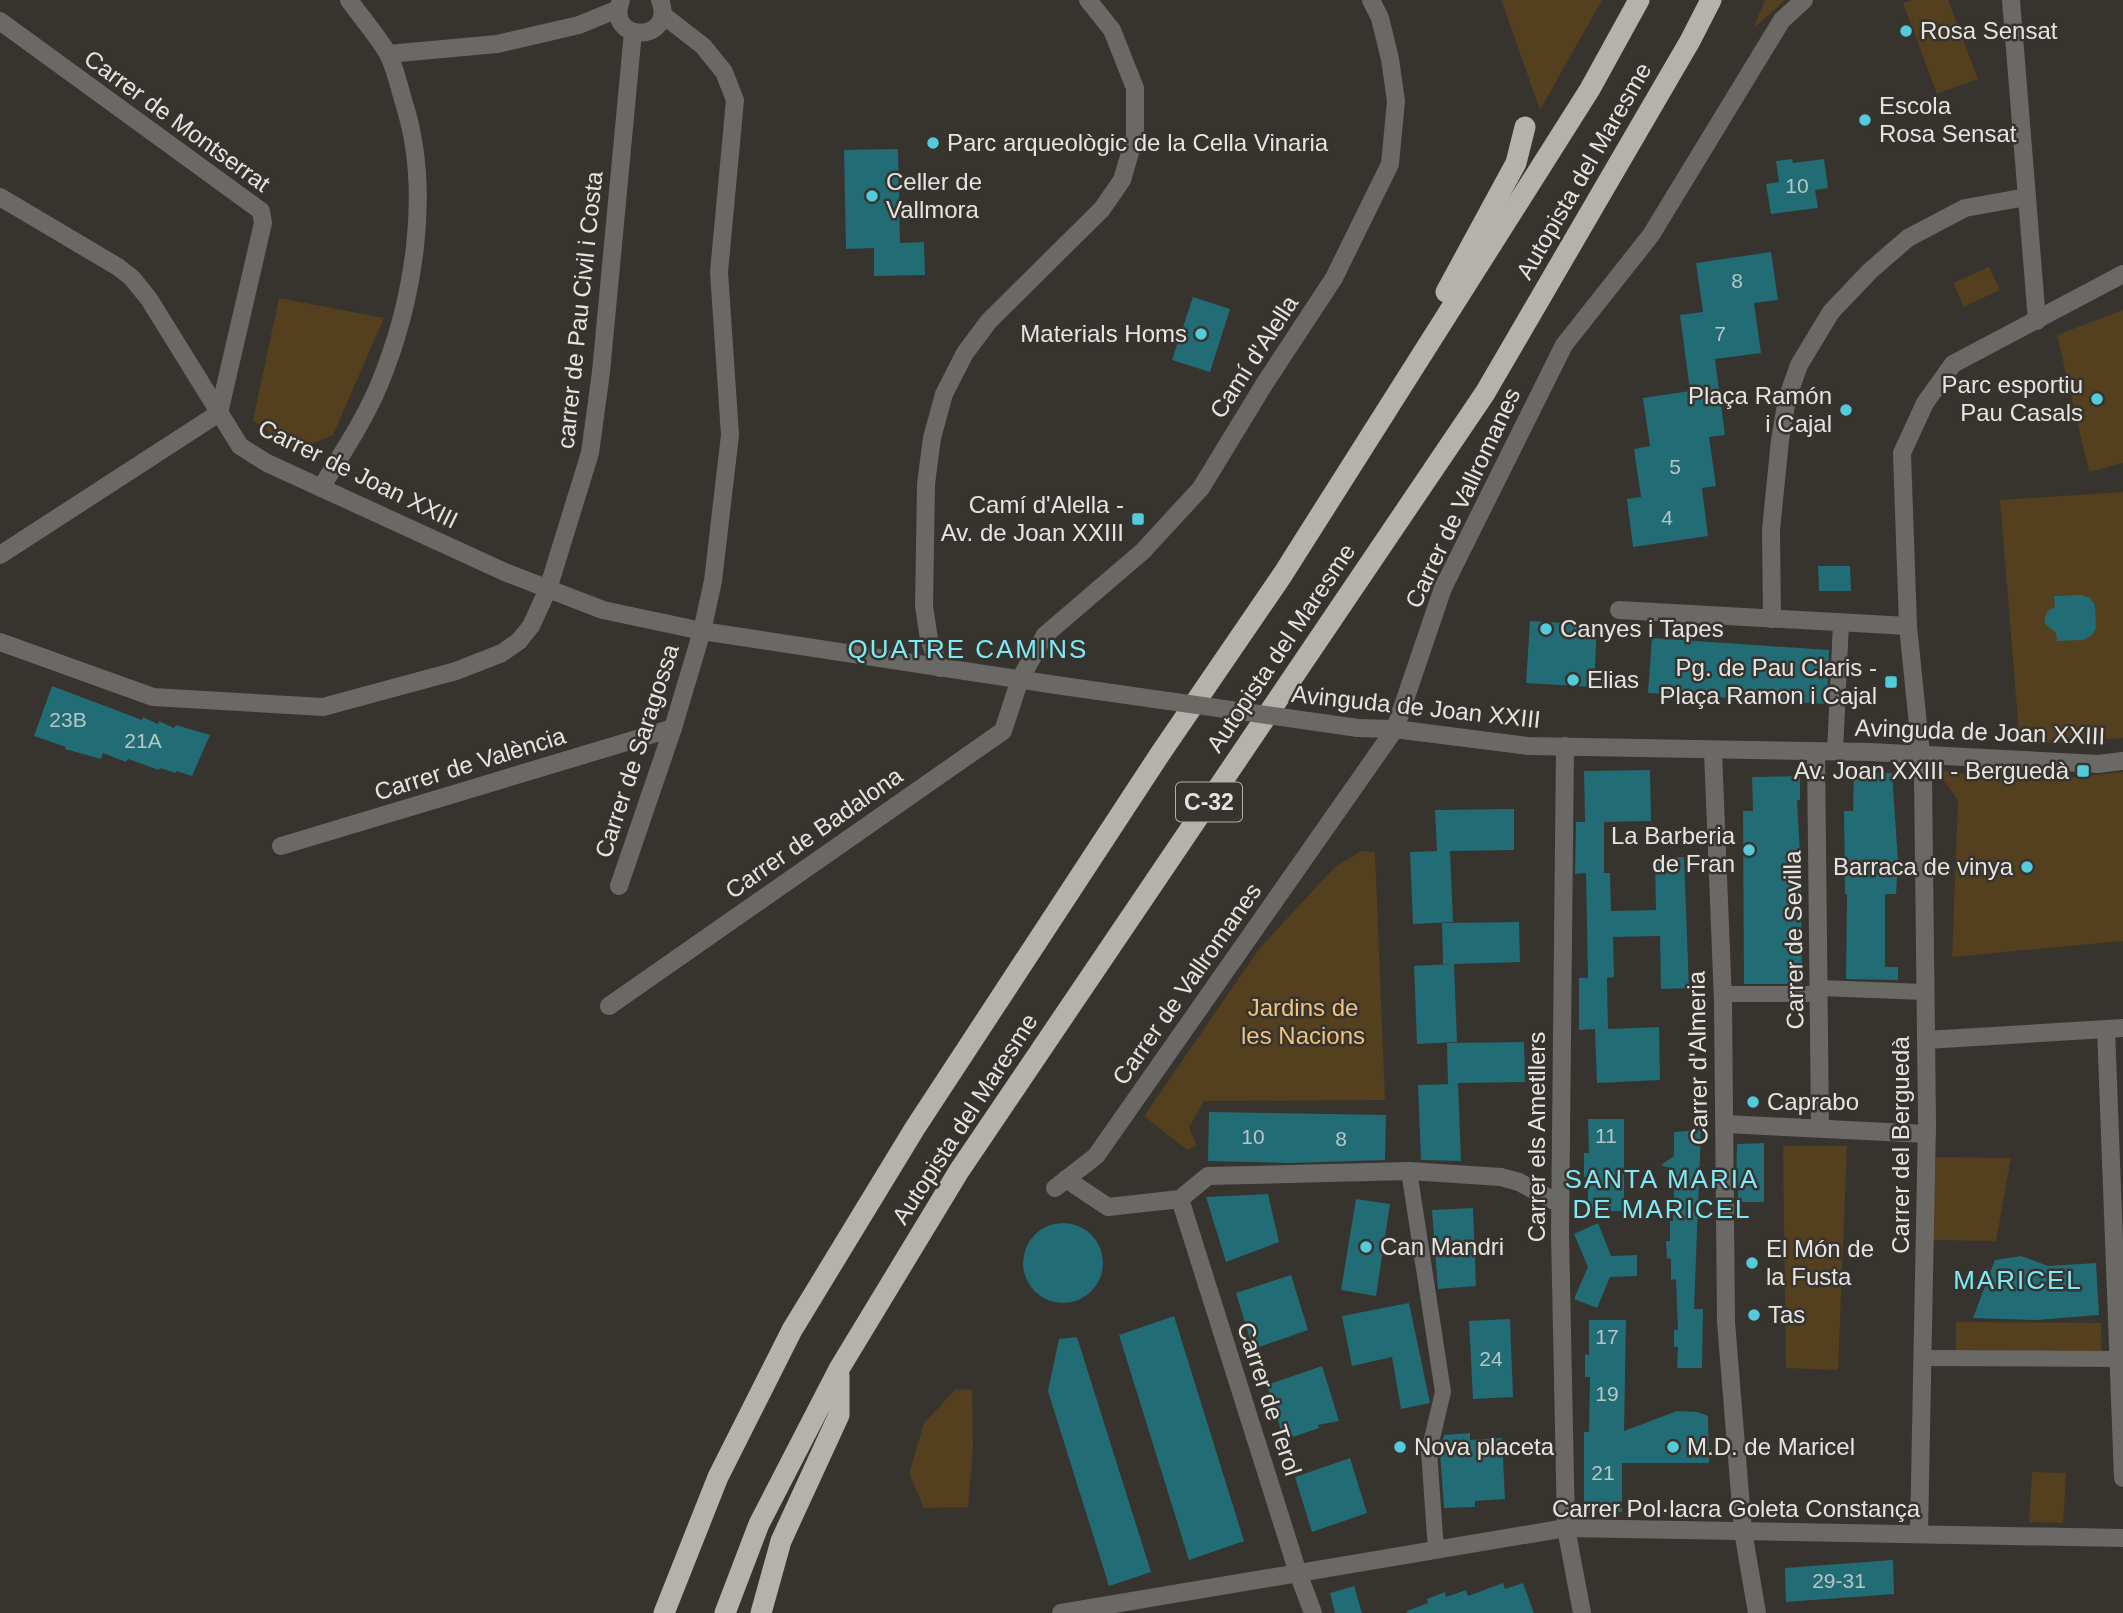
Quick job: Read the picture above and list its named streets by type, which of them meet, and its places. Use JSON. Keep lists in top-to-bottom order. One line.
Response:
{"streets":{"highway":["Autopista del Maresme","C-32"],"street":["Carrer de Montserrat","carrer de Pau Civil i Costa","Camí d'Alella","Carrer de Joan XXIII","Carrer de Vallromanes","Avinguda de Joan XXIII","Carrer de Saragossa","Carrer de València","Carrer de Badalona","Carrer de Sevilla","Carrer d'Almeria","Carrer els Ametllers","Carrer del Berguedà","Carrer de Terol","Carrer Pol·lacra Goleta Constança"]},"crossings":[["Carrer de Montserrat","Carrer de Joan XXIII"],["carrer de Pau Civil i Costa","Carrer de Joan XXIII"],["carrer de Pau Civil i Costa","Avinguda de Joan XXIII"],["Camí d'Alella","Avinguda de Joan XXIII"],["Camí d'Alella","Carrer de Badalona"],["Carrer de Joan XXIII","Avinguda de Joan XXIII"],["Carrer de Vallromanes","Avinguda de Joan XXIII"],["Carrer de Vallromanes","Carrer de Terol"],["Avinguda de Joan XXIII","Carrer de Saragossa"],["Avinguda de Joan XXIII","Carrer de Badalona"],["Avinguda de Joan XXIII","Carrer de Sevilla"],["Avinguda de Joan XXIII","Carrer d'Almeria"],["Avinguda de Joan XXIII","Carrer els Ametllers"],["Avinguda de Joan XXIII","Carrer del Berguedà"],["Carrer de Saragossa","Carrer de València"],["Carrer d'Almeria","Carrer Pol·lacra Goleta Constança"],["Carrer els Ametllers","Carrer Pol·lacra Goleta Constança"],["Carrer del Berguedà","Carrer Pol·lacra Goleta Constança"],["Carrer de Terol","Carrer Pol·lacra Goleta Constança"]],"districts":["QUATRE CAMINS","SANTA MARIA DE MARICEL","MARICEL"],"parks":["Jardins de les Nacions"],"places":{"other":["Rosa Sensat","Escola Rosa Sensat","Parc arqueològic de la Cella Vinaria","Celler de Vallmora","Materials Homs","Parc esportiu Pau Casals","Plaça Ramón i Cajal","Canyes i Tapes","Elias","La Barberia de Fran","Barraca de vinya","Caprabo","Can Mandri","El Món de la Fusta","Tas","Nova placeta","M.D. de Maricel"],"transit":["Camí d'Alella - Av. de Joan XXIII","Pg. de Pau Claris - Plaça Ramon i Cajal","Av. Joan XXIII - Berguedà"]},"house_numbers":["10","8","7","5","4","23B","21A","11","10","8","17","24","19","21","29-31"]}
